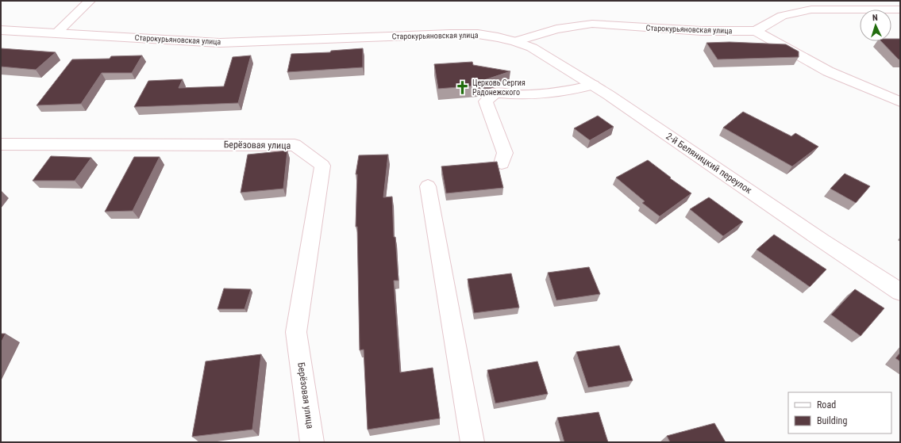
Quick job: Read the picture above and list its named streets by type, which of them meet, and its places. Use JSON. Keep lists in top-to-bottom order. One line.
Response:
{"streets":{"main road":["Старокурьяновская улица","Берёзовая улица","2-й Беляницкий переулок"]},"crossings":[["Старокурьяновская улица","2-й Беляницкий переулок"]],"places":{"church":["Церковь Сергия Радонежского"]},"legend":["Road","Building"],"north":"top"}
